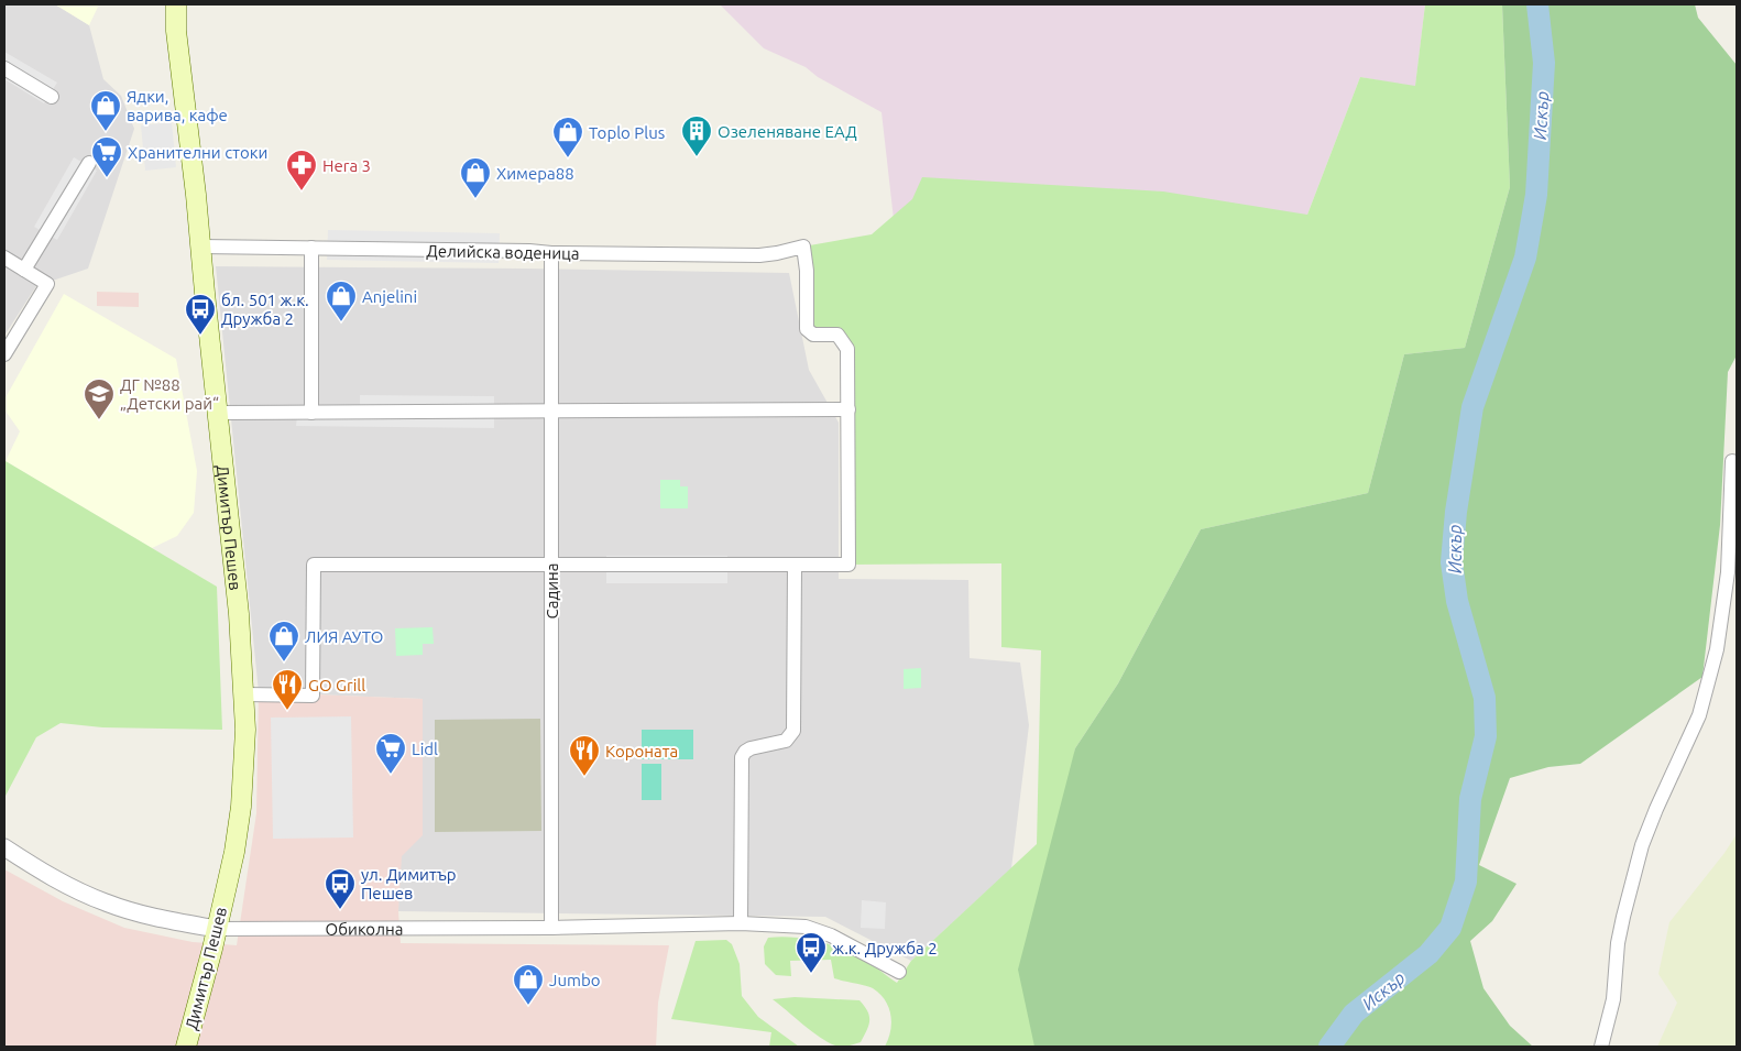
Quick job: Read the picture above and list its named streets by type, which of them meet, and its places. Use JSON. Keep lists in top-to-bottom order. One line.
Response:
{"streets":{"main road":["Димитър Пешев"],"street":["Делийска воденица","Садина","Обиколна"]},"crossings":[["Делийска воденица","Димитър Пешев"],["Делийска воденица","Садина"],["Димитър Пешев","Обиколна"],["Садина","Обиколна"]],"water":["Искър"],"places":{"shop":["Ядки, варива, кафе","Toplo Plus","Химера88","Anjelini","ЛИЯ АУТО","Jumbo"],"building":["Озеленяване ЕАД"],"supermarket":["Хранителни стоки","Lidl"],"pharmacy":["Hera 3"],"bus stop":["бл. 501 ж.к. Дружба 2","ул. Димитър Пешев","ж.к. Дружба 2"],"school or university":["ДГ №88 „Детски рай“"],"restaurant":["GO Grill","Короната"]}}
